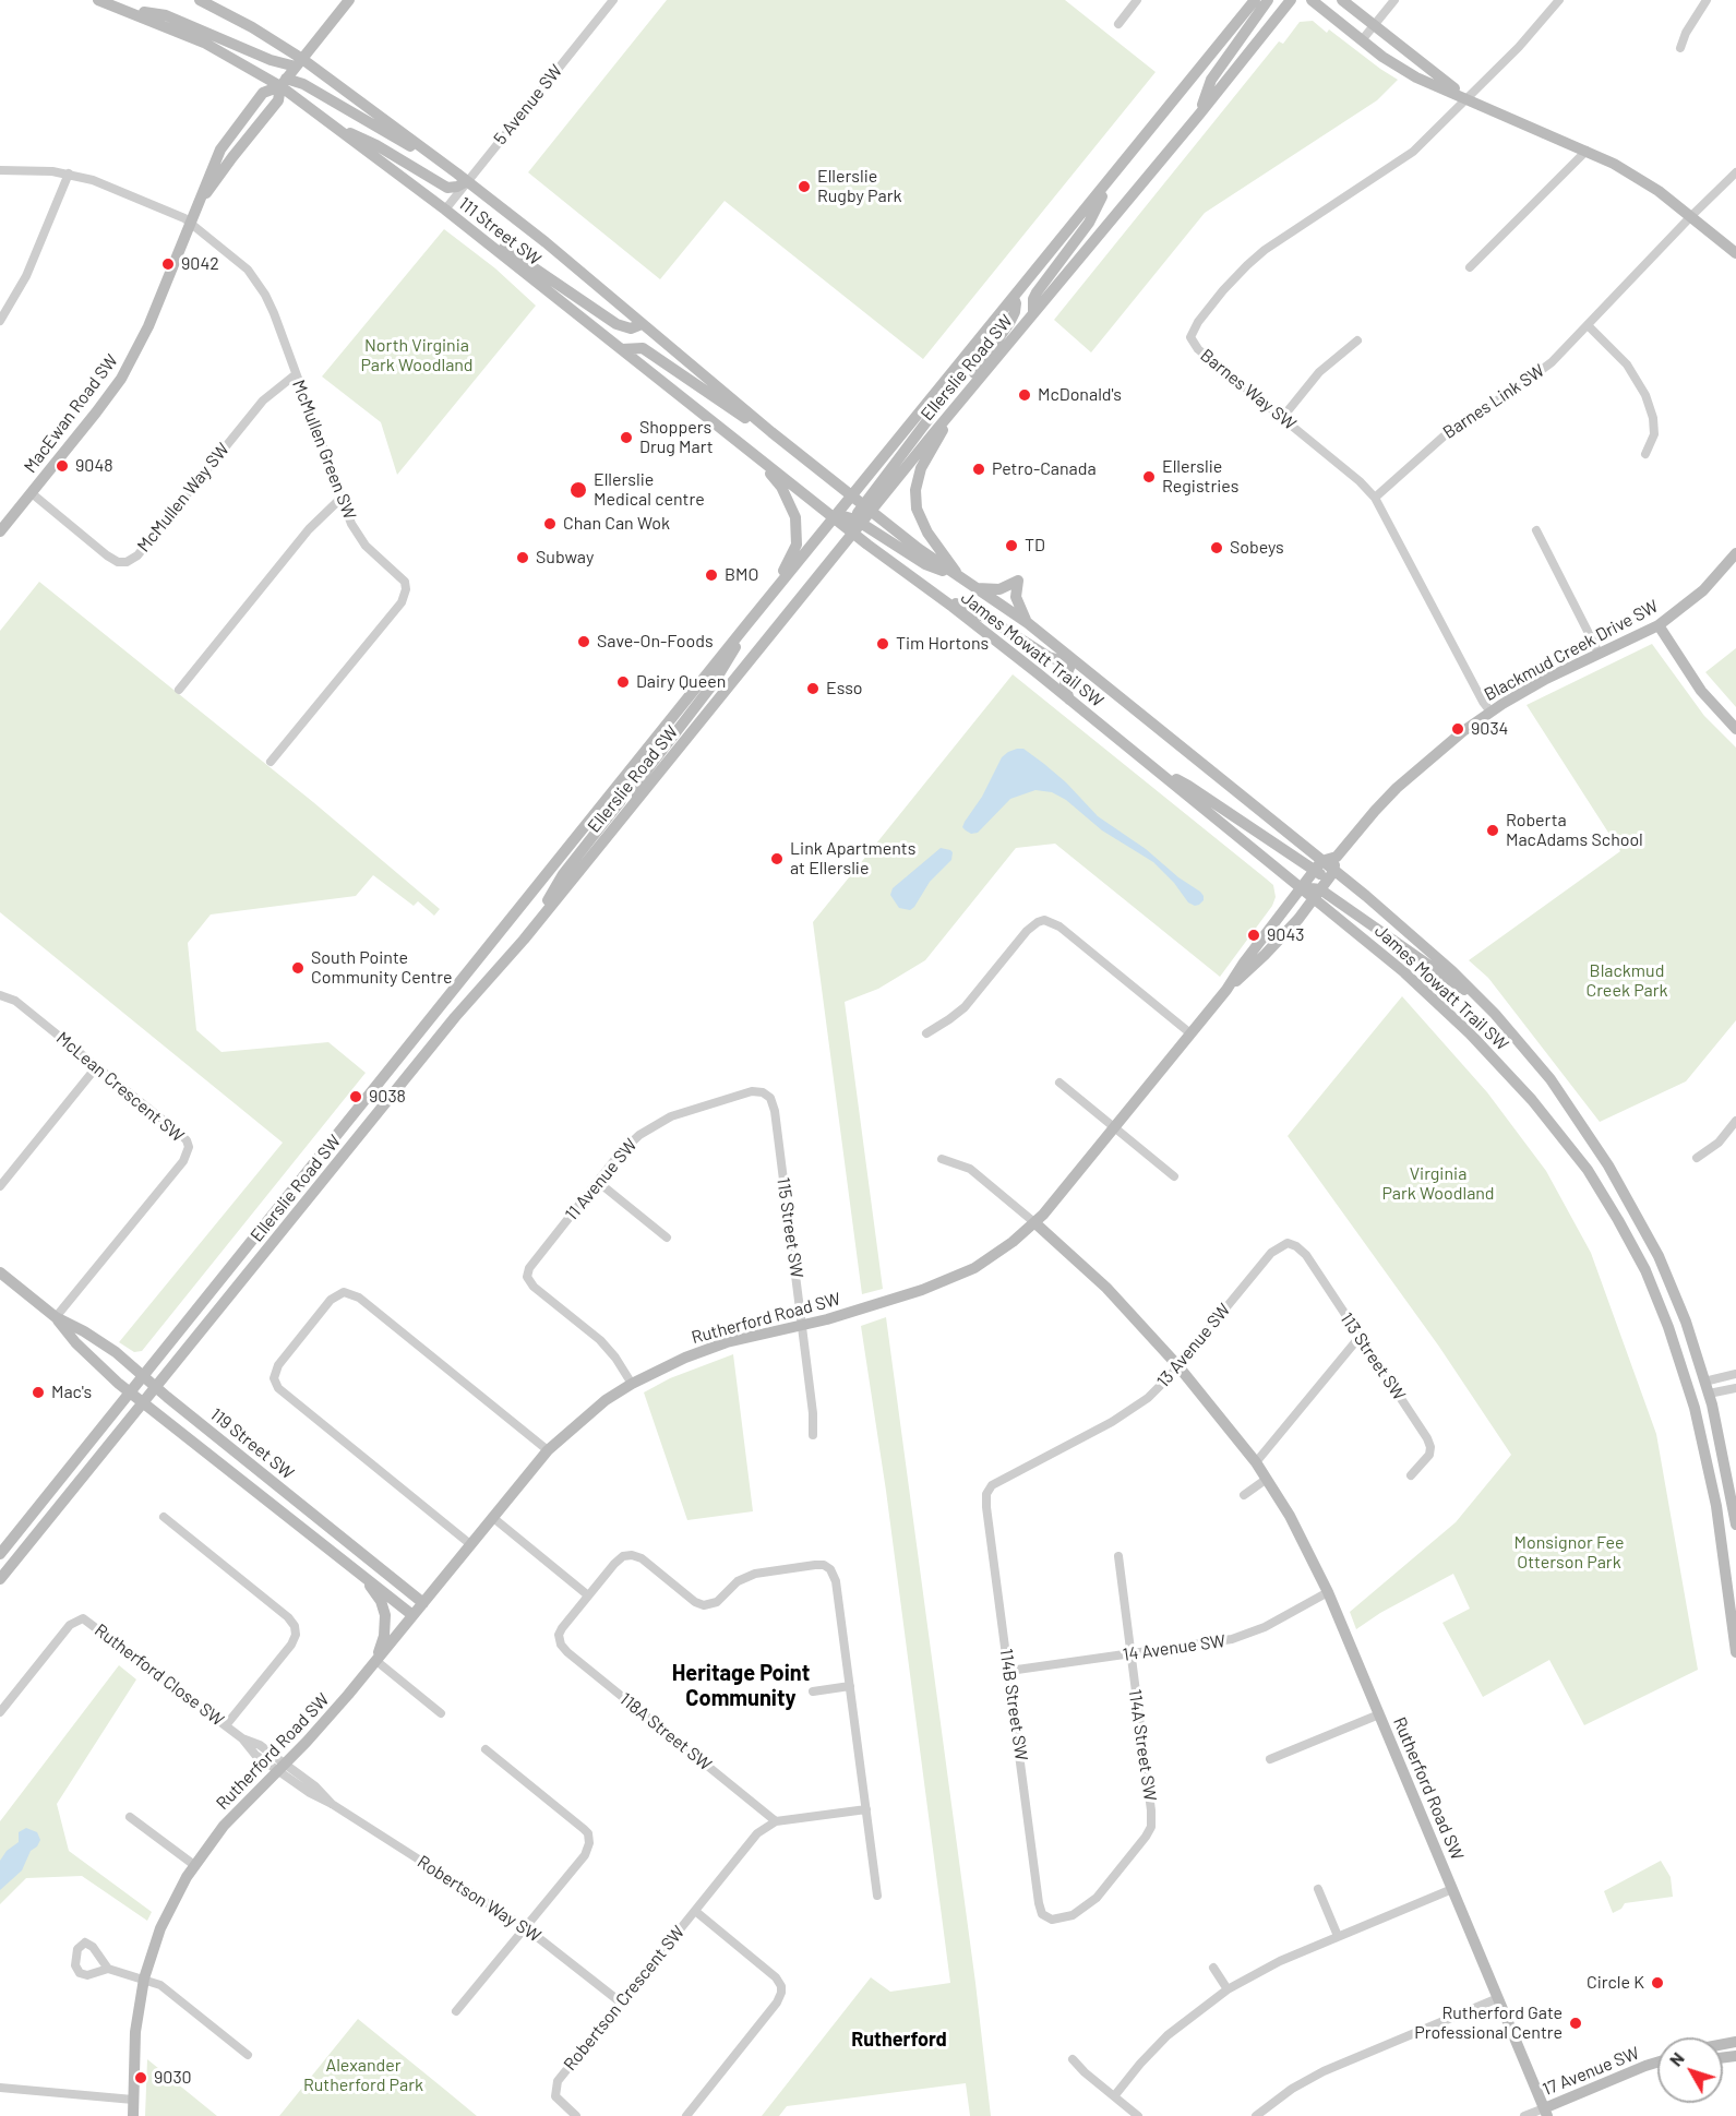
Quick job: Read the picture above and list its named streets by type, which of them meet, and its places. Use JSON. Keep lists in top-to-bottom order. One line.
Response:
{"streets":{"main road":["111 Street SW","Ellerslie Road SW","MacEwan Road SW","James Mowatt Trail SW","Blackmud Creek Drive SW","Rutherford Road SW","119 Street SW","17 Avenue SW"],"street":["5 Avenue SW","Barnes Way SW","Barnes Link SW","McMullen Green SW","McMullen Way SW","McLean Crescent SW","11 Avenue SW","115 Street SW","13 Avenue SW","113 Street SW","14 Avenue SW","Rutherford Close SW","114B Street SW","118A Street SW","114A Street SW","Robertson Way SW","Robertson Crescent SW"]},"crossings":[["5 Avenue SW","111 Street SW"],["111 Street SW","Ellerslie Road SW"],["111 Street SW","MacEwan Road SW"],["111 Street SW","James Mowatt Trail SW"],["Ellerslie Road SW","James Mowatt Trail SW"],["Ellerslie Road SW","119 Street SW"],["Barnes Way SW","Barnes Link SW"],["Barnes Way SW","Blackmud Creek Drive SW"],["MacEwan Road SW","McMullen Green SW"],["MacEwan Road SW","McMullen Way SW"],["McMullen Green SW","McMullen Way SW"],["James Mowatt Trail SW","Rutherford Road SW"],["Blackmud Creek Drive SW","Rutherford Road SW"],["McLean Crescent SW","119 Street SW"],["11 Avenue SW","115 Street SW"],["11 Avenue SW","Rutherford Road SW"],["115 Street SW","Rutherford Road SW"],["Rutherford Road SW","13 Avenue SW"],["Rutherford Road SW","119 Street SW"],["Rutherford Road SW","14 Avenue SW"],["Rutherford Road SW","Rutherford Close SW"],["Rutherford Road SW","Robertson Way SW"],["Rutherford Road SW","17 Avenue SW"],["13 Avenue SW","113 Street SW"],["13 Avenue SW","114B Street SW"],["14 Avenue SW","114B Street SW"],["14 Avenue SW","114A Street SW"],["Rutherford Close SW","Robertson Way SW"],["114B Street SW","114A Street SW"],["118A Street SW","Robertson Crescent SW"],["Robertson Way SW","Robertson Crescent SW"]],"districts":["Heritage Point Community","Rutherford"],"parks":["North Virginia Park Woodland","Blackmud Creek Park","Virginia Park Woodland","Monsignor Fee Otterson Park","Alexander Rutherford Park"],"places":["Ellerslie Rugby Park","9042","McDonald's","Shoppers Drug Mart","9048","Petro-Canada","Ellerslie Registries","Ellerslie Medical centre","Chan Can Wok","TD","Sobeys","Subway","BMO","Save-On-Foods","Tim Hortons","Dairy Queen","Esso","9034","Roberta MacAdams School","Link Apartments at Ellerslie","9043","South Pointe Community Centre","9038","Mac's","Circle K","Rutherford Gate Professional Centre","9030"],"north":"top left"}
